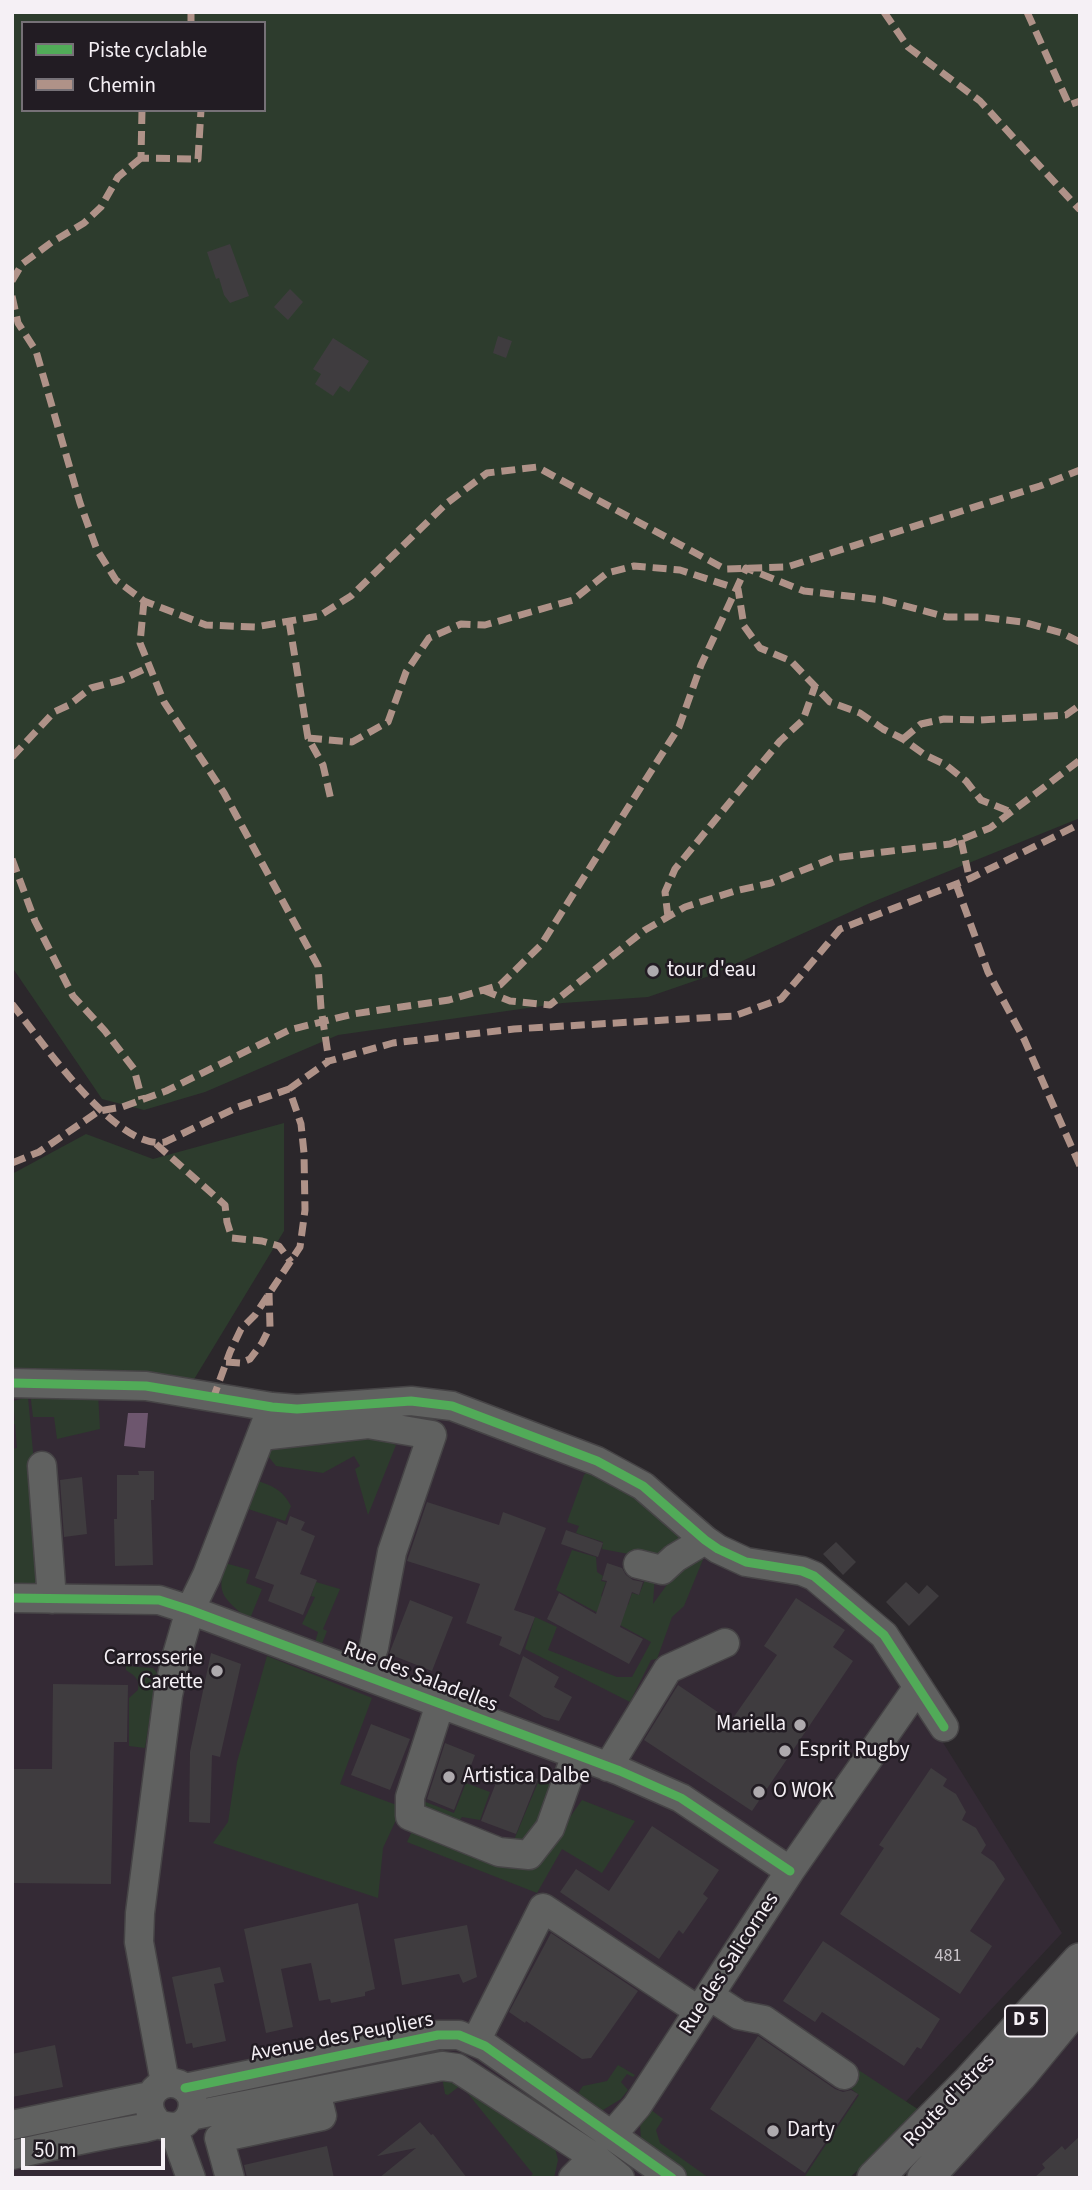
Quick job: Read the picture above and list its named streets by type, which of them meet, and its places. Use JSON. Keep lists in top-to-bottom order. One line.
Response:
{"streets":{"main road":["D 5","Route d'Istres"],"street":["Rue des Saladelles","Rue des Salicornes","Avenue des Peupliers"]},"crossings":[["Rue des Saladelles","Rue des Salicornes"],["Rue des Salicornes","Avenue des Peupliers"]],"places":["tour d'eau","Carrosserie Carette","Mariella","Esprit Rugby","Artistica Dalbe","O WOK","Darty"],"house_numbers":["481"],"legend":["Piste cyclable","Chemin"],"scale_bar":"50 m"}
